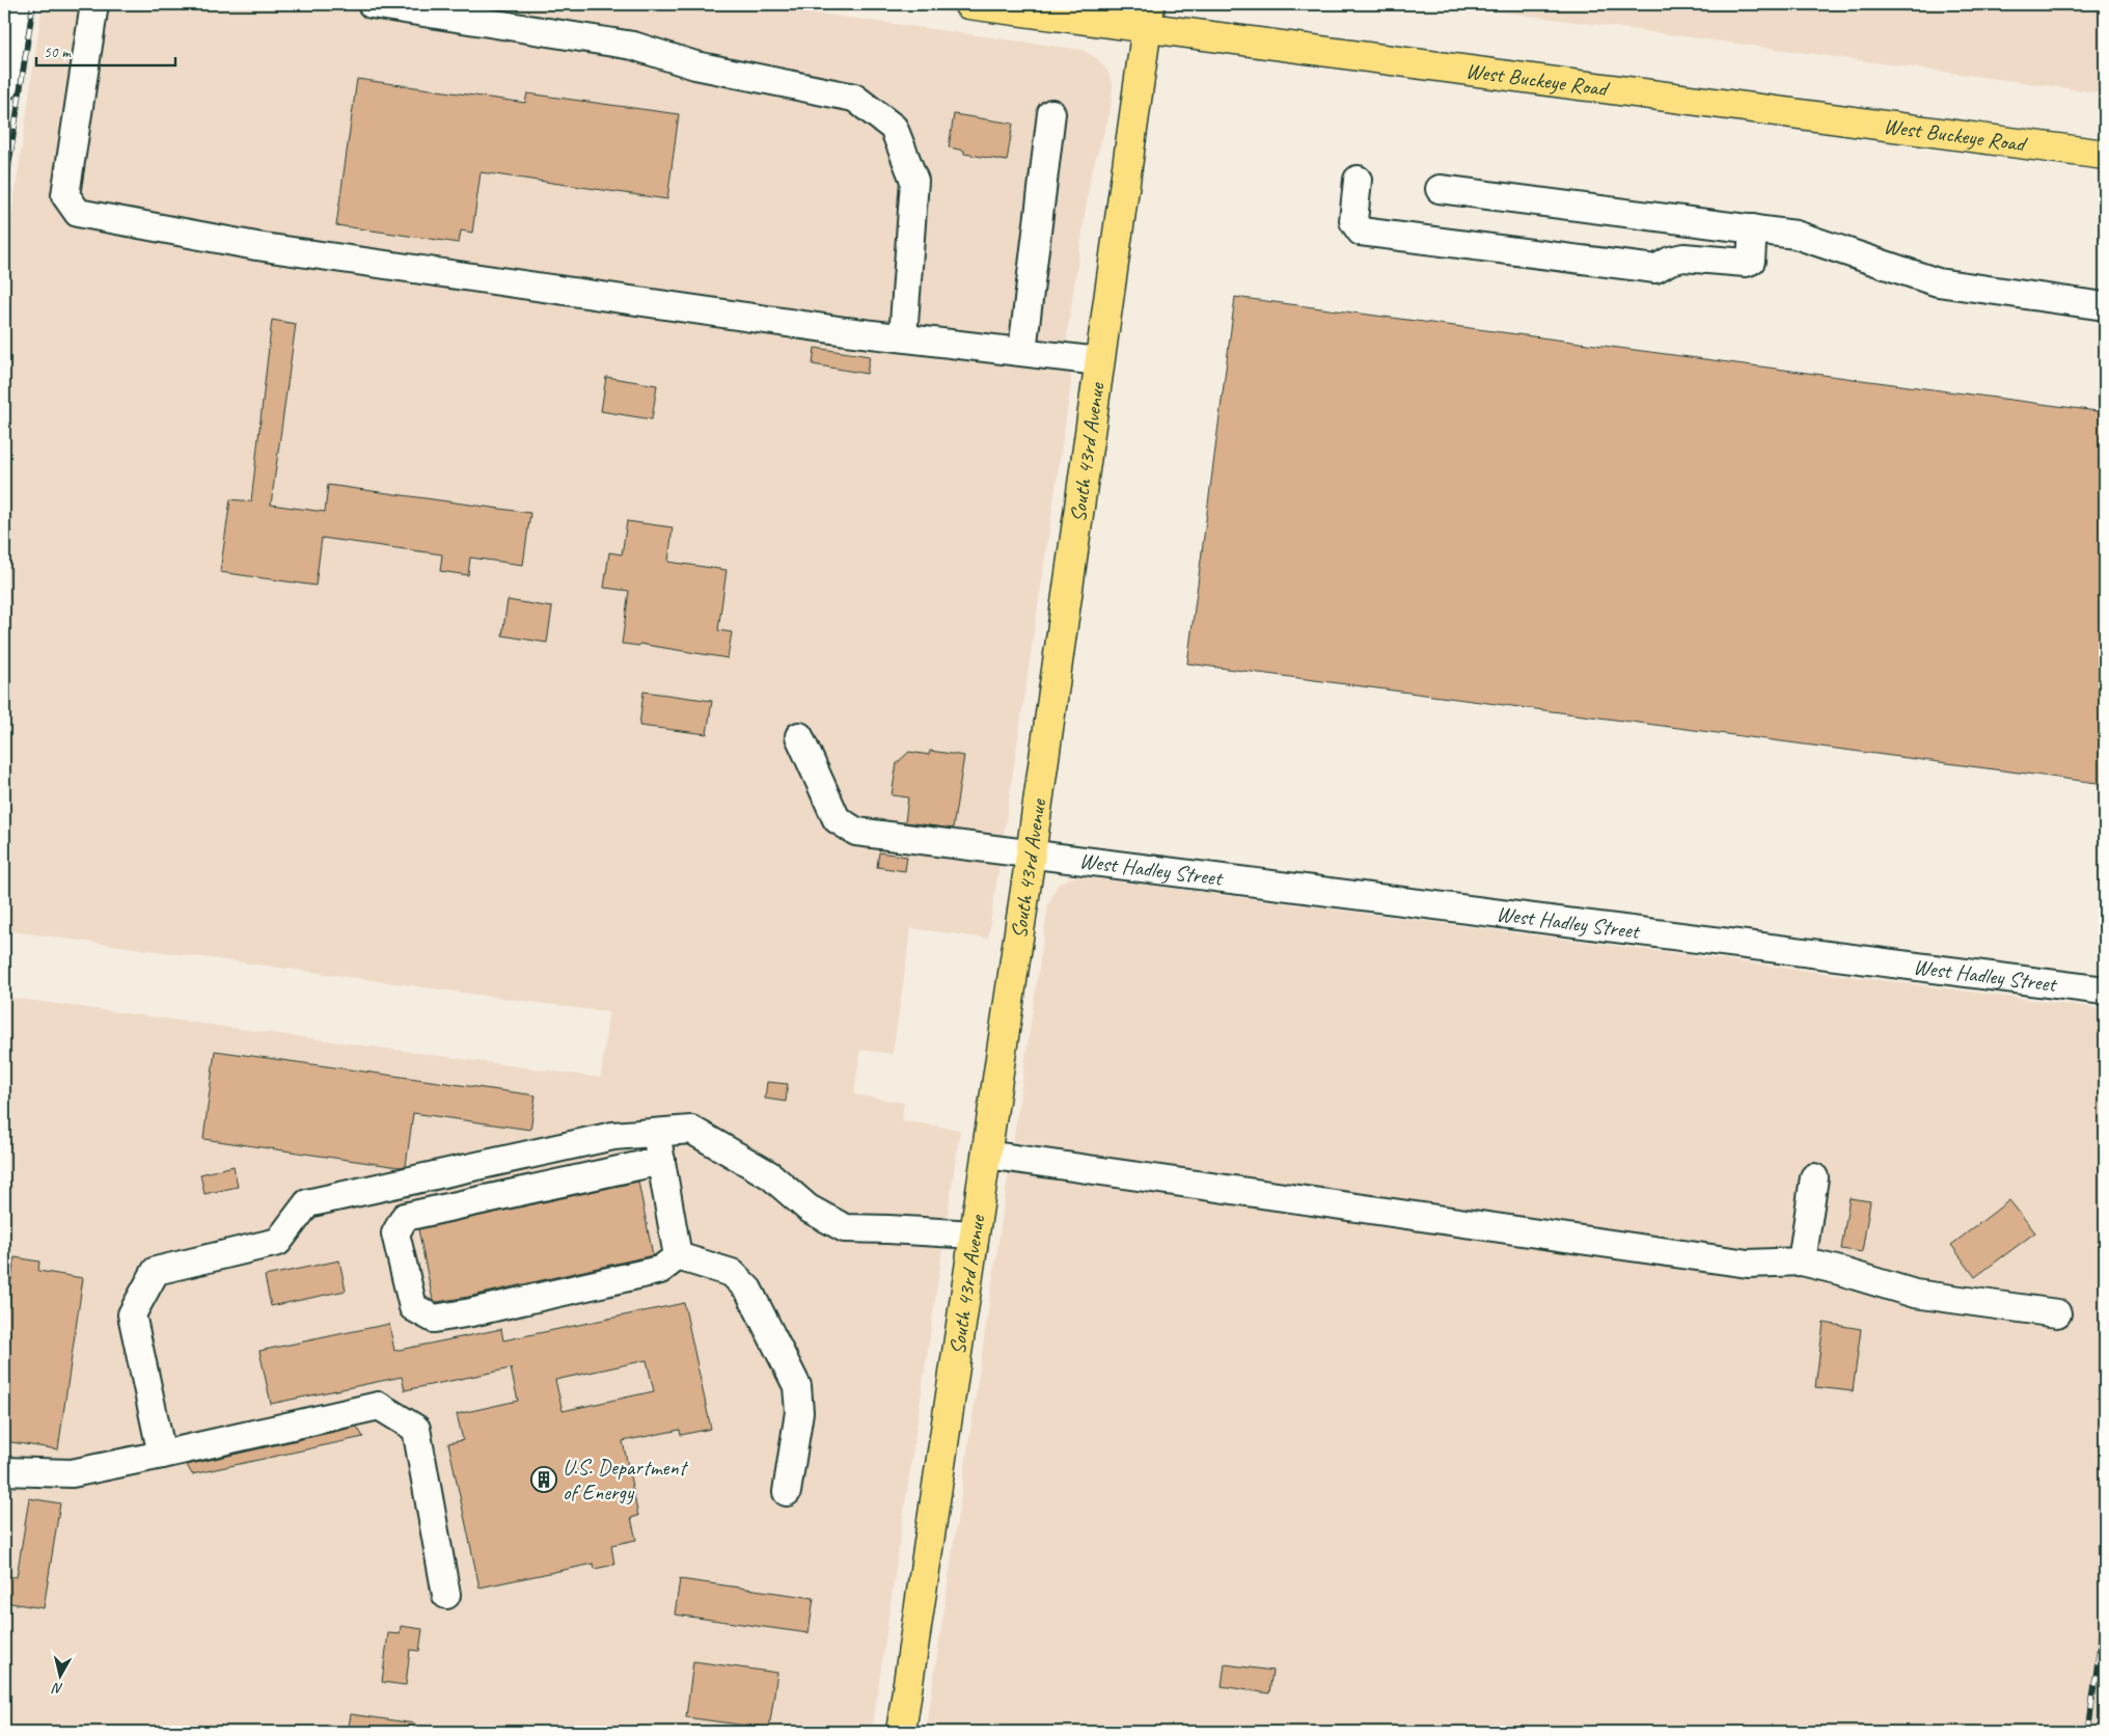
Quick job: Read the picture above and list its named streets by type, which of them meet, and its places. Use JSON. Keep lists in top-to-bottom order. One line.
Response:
{"streets":{"main road":["West Buckeye Road","South 43rd Avenue"],"street":["West Hadley Street"]},"crossings":[["West Buckeye Road","South 43rd Avenue"],["South 43rd Avenue","West Hadley Street"]],"places":{"building":["U.S. Department of Energy"]},"scale_bar":"50 m","north":"bottom"}
